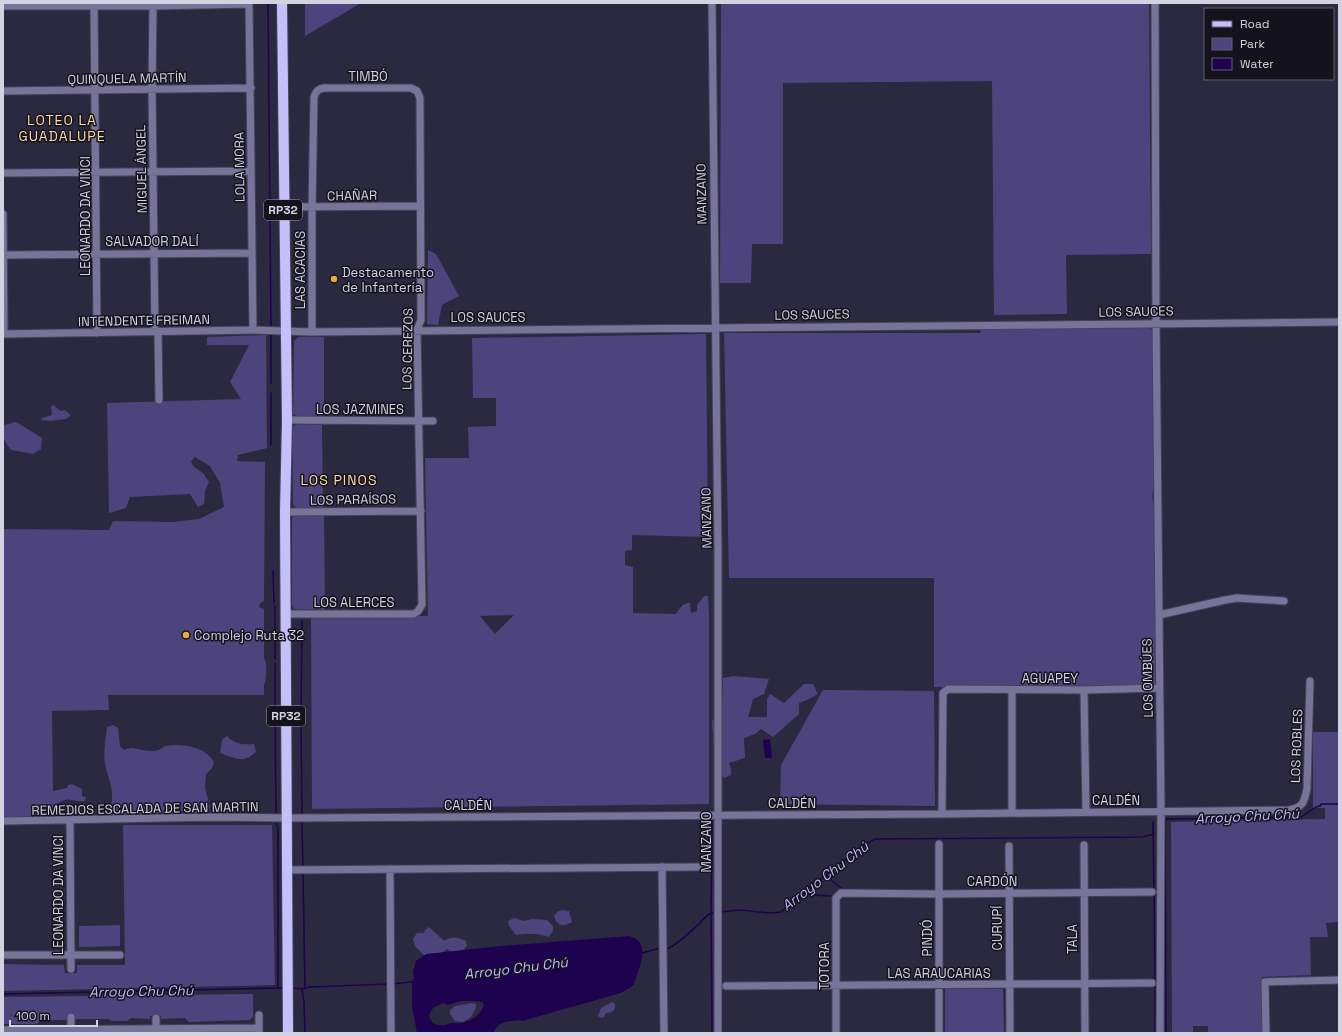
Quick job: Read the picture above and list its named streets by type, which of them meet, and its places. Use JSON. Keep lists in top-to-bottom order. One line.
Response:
{"streets":{"main road":["RP32"],"street":["TIMBÓ","QUINQUELA MARTÍN","LOLA MORA","MIGUEL ÁNGEL","MANZANO","CHAÑAR","LEONARDO DA VINCI","SALVADOR DALÍ","LAS ACACIAS","LOS SAUCES","INTENDENTE FREIMAN","LOS CEREZOS","LOS JAZMINES","LOS PARAÍSOS","LOS ALERCES","AGUAPEY","LOS OMBÚES","LOS ROBLES","CALDÉN","REMEDIOS ESCALADA DE SAN MARTIN","CARDÓN","CURUPÍ","PINDÓ","TALA","TOTORA","LAS ARAUCARIAS"]},"crossings":[["TIMBÓ","LAS ACACIAS"],["TIMBÓ","LOS CEREZOS"],["QUINQUELA MARTÍN","LOLA MORA"],["QUINQUELA MARTÍN","MIGUEL ÁNGEL"],["QUINQUELA MARTÍN","LEONARDO DA VINCI"],["LOLA MORA","SALVADOR DALÍ"],["LOLA MORA","INTENDENTE FREIMAN"],["MIGUEL ÁNGEL","SALVADOR DALÍ"],["MIGUEL ÁNGEL","INTENDENTE FREIMAN"],["MANZANO","LOS SAUCES"],["MANZANO","CALDÉN"],["CHAÑAR","RP32"],["CHAÑAR","LAS ACACIAS"],["CHAÑAR","LOS CEREZOS"],["RP32","LOS SAUCES"],["RP32","INTENDENTE FREIMAN"],["RP32","LOS JAZMINES"],["RP32","LOS PARAÍSOS"],["RP32","LOS ALERCES"],["RP32","CALDÉN"],["RP32","REMEDIOS ESCALADA DE SAN MARTIN"],["LEONARDO DA VINCI","SALVADOR DALÍ"],["LEONARDO DA VINCI","INTENDENTE FREIMAN"],["LEONARDO DA VINCI","REMEDIOS ESCALADA DE SAN MARTIN"],["LAS ACACIAS","LOS SAUCES"],["LOS SAUCES","INTENDENTE FREIMAN"],["LOS SAUCES","LOS CEREZOS"],["LOS SAUCES","LOS OMBÚES"],["LOS CEREZOS","LOS JAZMINES"],["LOS CEREZOS","LOS PARAÍSOS"],["LOS CEREZOS","LOS ALERCES"],["AGUAPEY","LOS OMBÚES"],["AGUAPEY","CALDÉN"],["LOS OMBÚES","CALDÉN"],["LOS ROBLES","CALDÉN"],["CALDÉN","REMEDIOS ESCALADA DE SAN MARTIN"],["CARDÓN","CURUPÍ"],["CARDÓN","PINDÓ"],["CARDÓN","TALA"],["CARDÓN","TOTORA"],["CURUPÍ","LAS ARAUCARIAS"],["PINDÓ","LAS ARAUCARIAS"],["TALA","LAS ARAUCARIAS"],["TOTORA","LAS ARAUCARIAS"]],"districts":["LOTEO LA GUADALUPE","LOS PINOS"],"water":["Arroyo Chu Chú"],"places":["Destacamento de Infantería","Complejo Ruta 32"],"legend":["Road","Park","Water"],"scale_bar":"100 m"}
